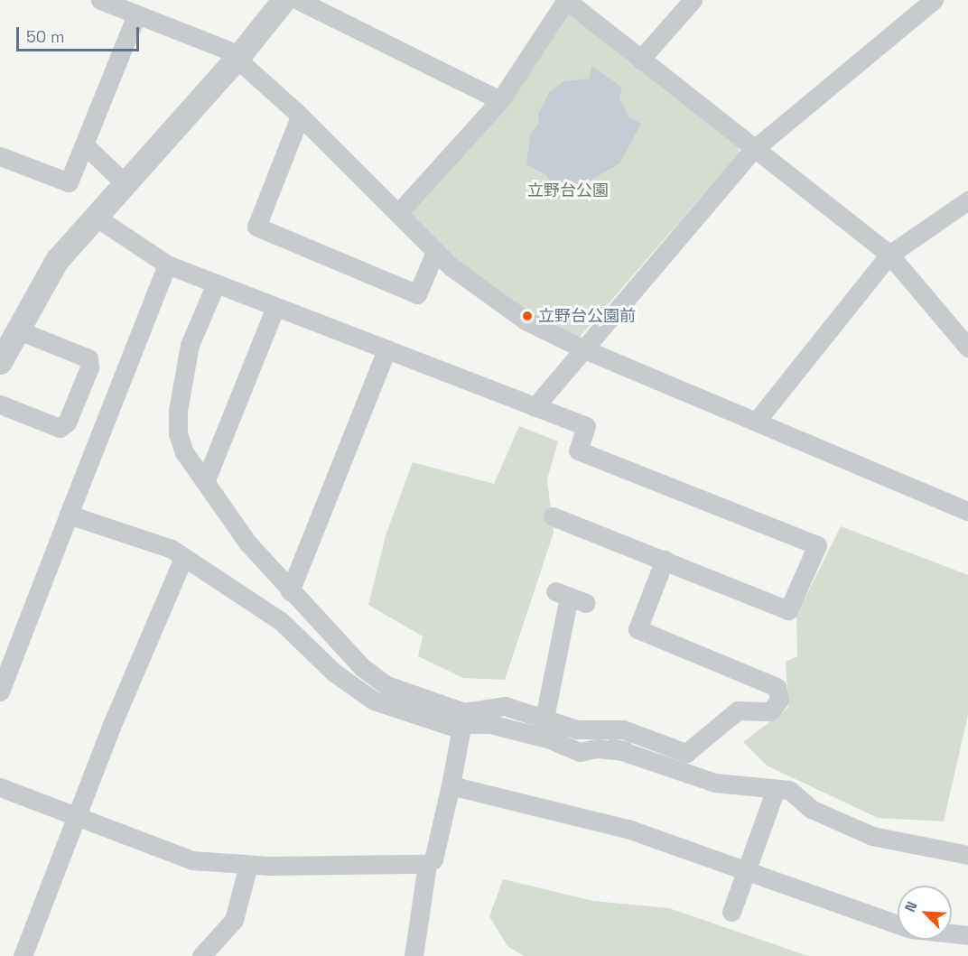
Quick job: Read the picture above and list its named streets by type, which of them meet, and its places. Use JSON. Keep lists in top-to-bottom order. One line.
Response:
{"parks":["立野台公園"],"places":["立野台公園前"],"scale_bar":"50 m","north":"top left"}
